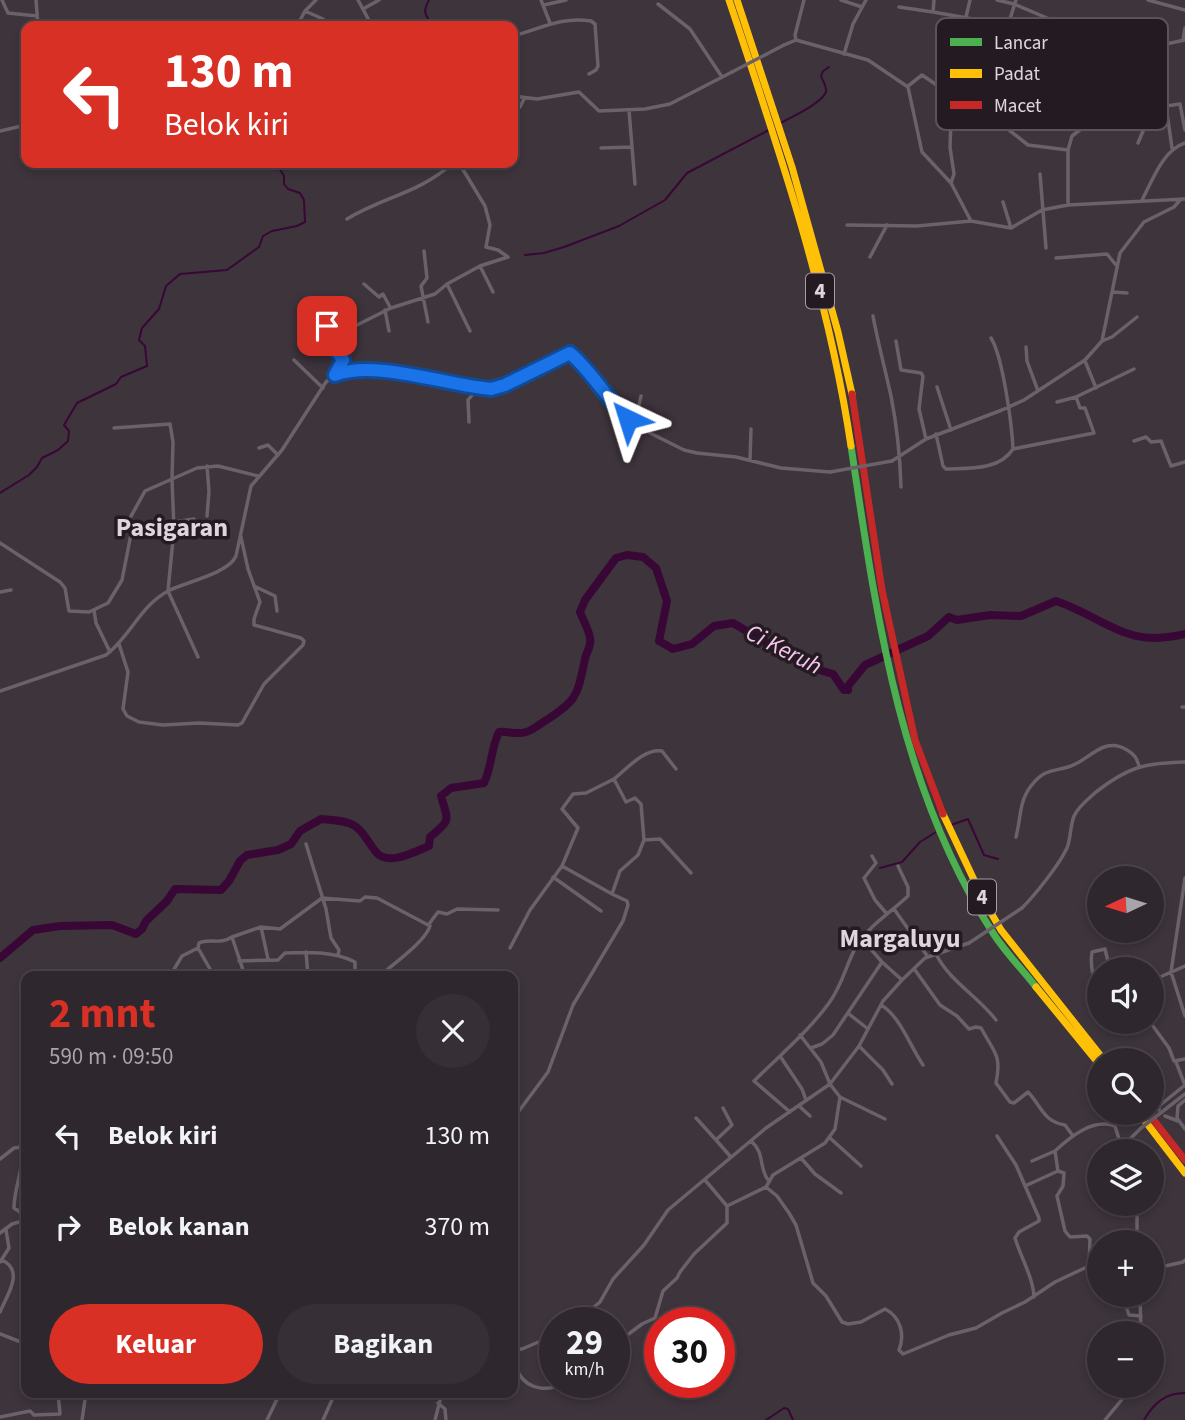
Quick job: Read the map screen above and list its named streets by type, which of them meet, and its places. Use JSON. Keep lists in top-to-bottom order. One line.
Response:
{"streets":{"highway":["4"]},"districts":["Pasigaran","Margaluyu"],"water":["Ci Keruh"],"legend":["Lancar","Padat","Macet"],"north":"left","page":{"turn":["130 m","Belok kiri"],"map_buttons":["+","−"],"heading":["2 mnt","590 m · 09:50"],"list":[{"name":"Belok kiri","value":"130 m"},{"name":"Belok kanan","value":"370 m"}],"buttons":["Keluar","Bagikan"],"speed":"29 km/h","limit":"30"}}
